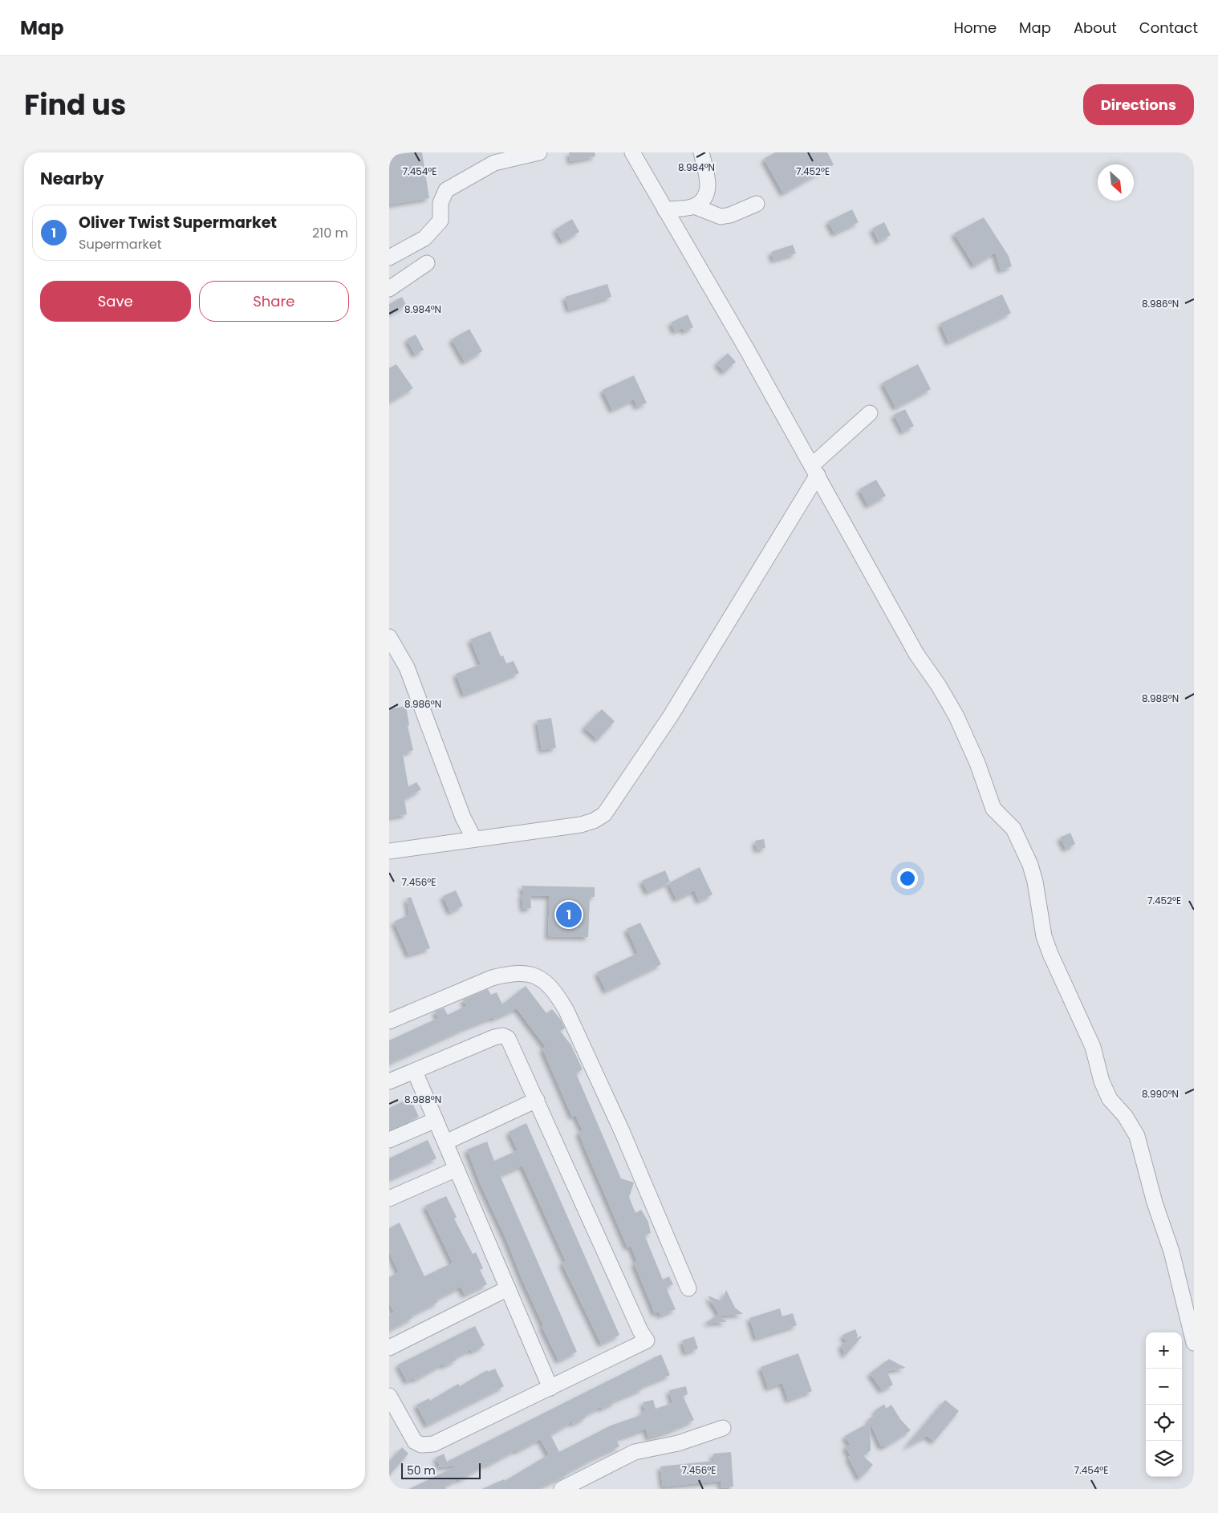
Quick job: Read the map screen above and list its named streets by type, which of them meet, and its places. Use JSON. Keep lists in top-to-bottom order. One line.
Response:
{"scale_bar":"50 m","north":"bottom right","page":{"header":"Map","nav":["Home","Map","About","Contact"],"title":"Find us","buttons":["Directions",["Save","Share"]],"heading":"Nearby","list":[{"mark":"1","name":"Oliver Twist Supermarket","note":"Supermarket","value":"210 m"}],"pins":"1","map_buttons":["+","−"],"scale":"50 m"},"coordinates":["8.984°N","7.454°E","7.452°E","8.986°N","8.988°N","7.456°E","8.990°N"]}
